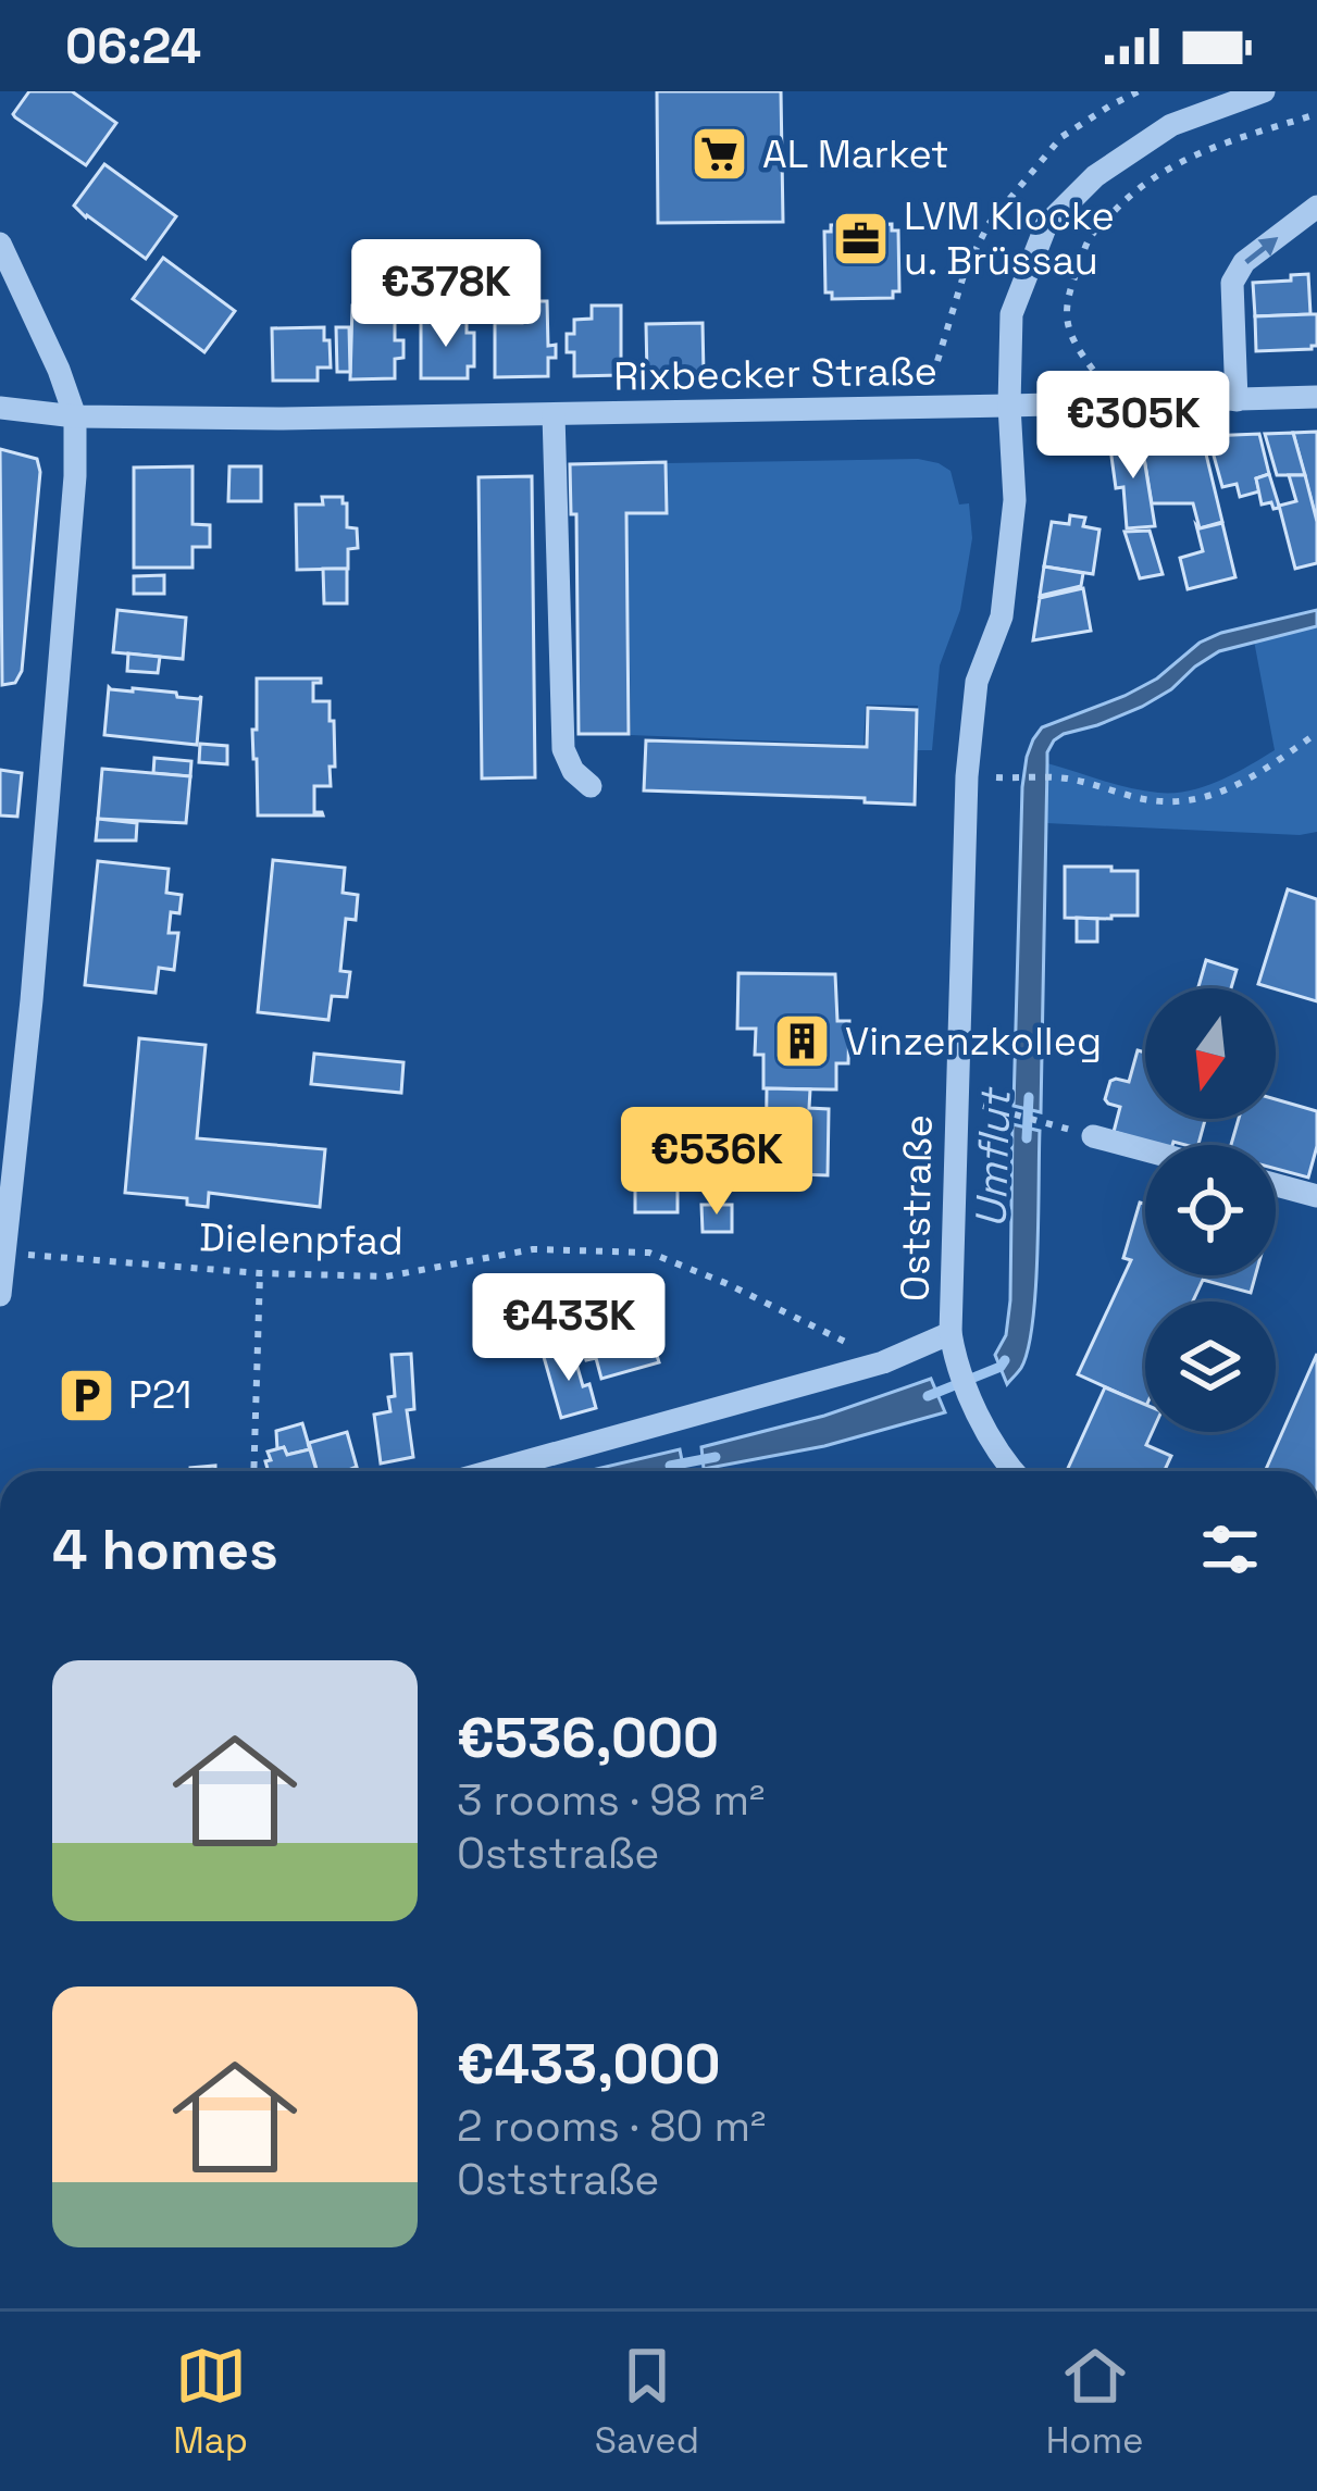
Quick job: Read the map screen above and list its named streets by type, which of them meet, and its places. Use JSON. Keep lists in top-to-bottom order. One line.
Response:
{"streets":{"street":["Rixbecker Straße","Oststraße"],"path":["Dielenpfad"]},"crossings":[["Rixbecker Straße","Oststraße"],["Oststraße","Dielenpfad"]],"water":["Umflut"],"places":{"supermarket":["AL Market"],"office":["LVM Klocke u. Brüssau"],"building":["Vinzenzkolleg"],"parking":["P21"]},"north":"bottom","page":{"status":"06:24","price":["€378K","€305K","€536K","€433K"],"heading":"4 homes","list":[{"name":"€536,000","note":"3 rooms · 98 m² · Oststraße"},{"name":"€433,000","note":"2 rooms · 80 m² · Oststraße"}],"tabs":["Map","Saved","Home"]}}
